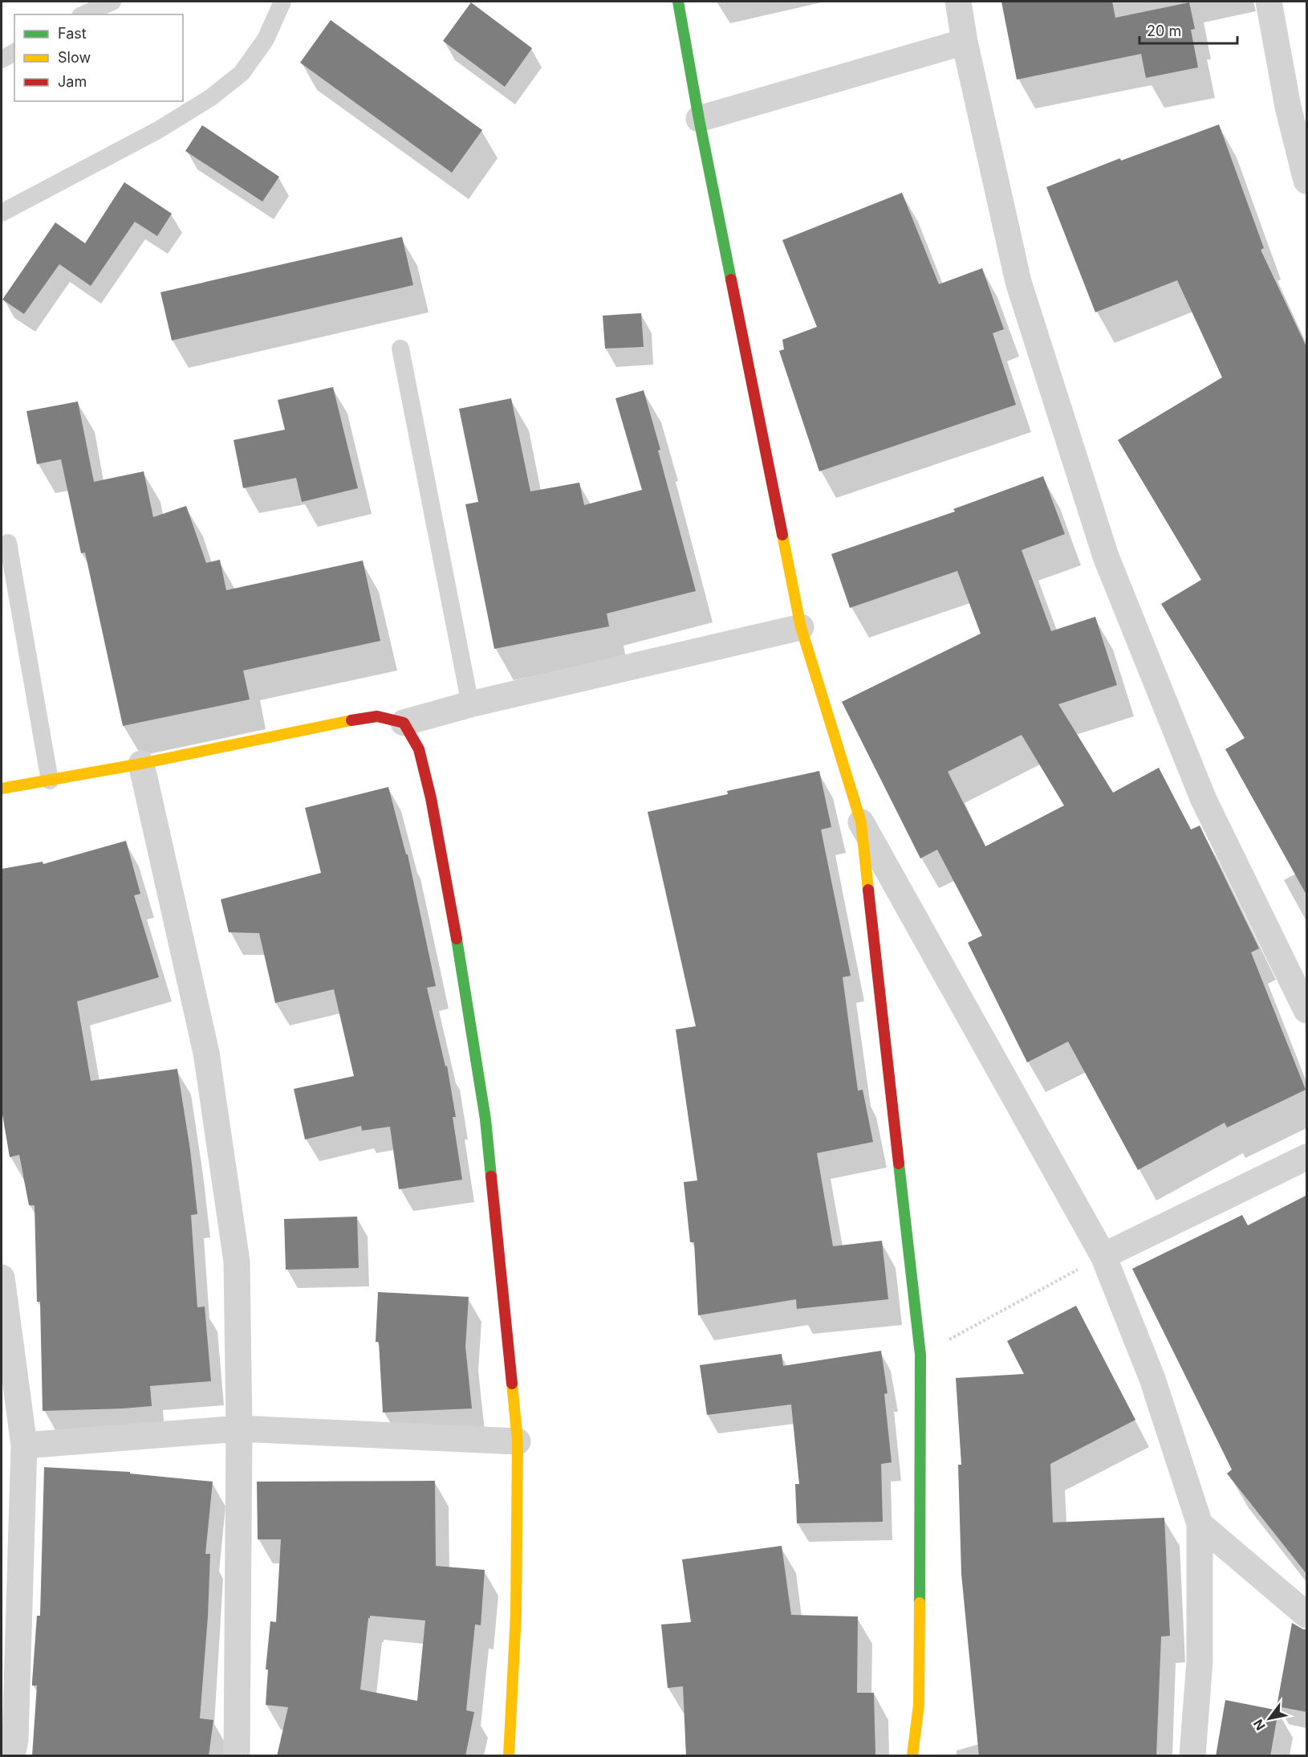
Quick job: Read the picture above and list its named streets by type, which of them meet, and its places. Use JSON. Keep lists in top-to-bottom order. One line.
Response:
{"legend":["Fast","Slow","Jam"],"scale_bar":"20 m","north":"bottom left"}
